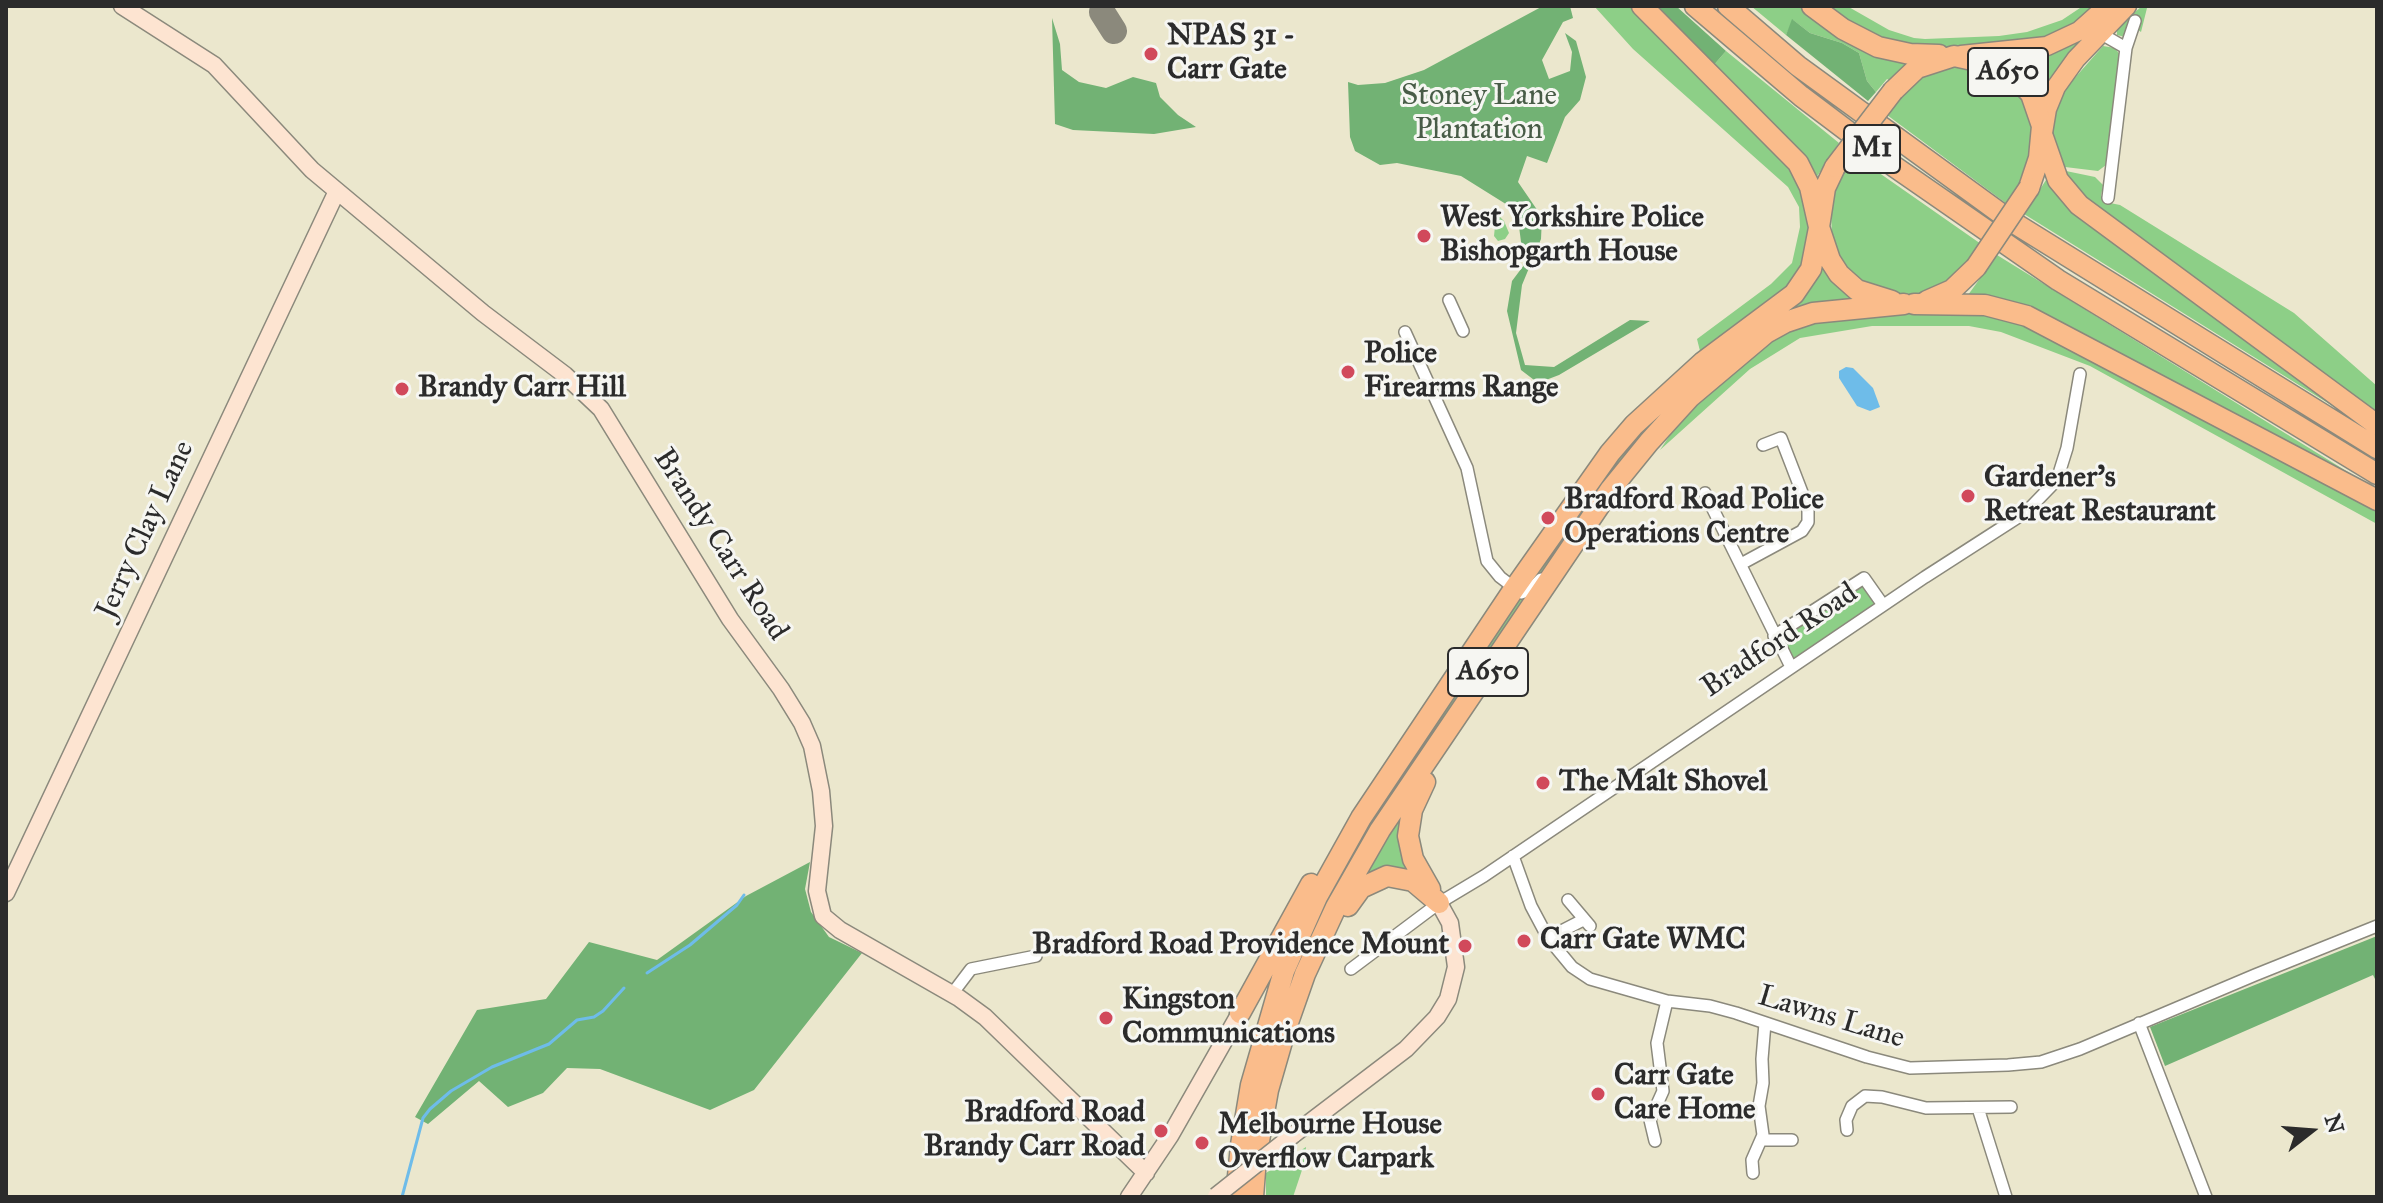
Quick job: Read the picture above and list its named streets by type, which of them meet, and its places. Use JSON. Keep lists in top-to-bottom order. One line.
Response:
{"streets":{"highway":["A650","M1"],"street":["Jerry Clay Lane","Brandy Carr Road","Bradford Road","Lawns Lane"]},"crossings":[["Jerry Clay Lane","Brandy Carr Road"],["Bradford Road","Lawns Lane"]],"parks":["Stoney Lane Plantation"],"places":["NPAS 31 - Carr Gate","West Yorkshire Police Bishopgarth House","Police Firearms Range","Brandy Carr Hill","Gardener's Retreat Restaurant","Bradford Road Police Operations Centre","The Malt Shovel","Carr Gate WMC","Bradford Road Providence Mount","Kingston Communications","Carr Gate Care Home","Bradford Road Brandy Carr Road","Melbourne House Overflow Carpark"],"north":"right"}
